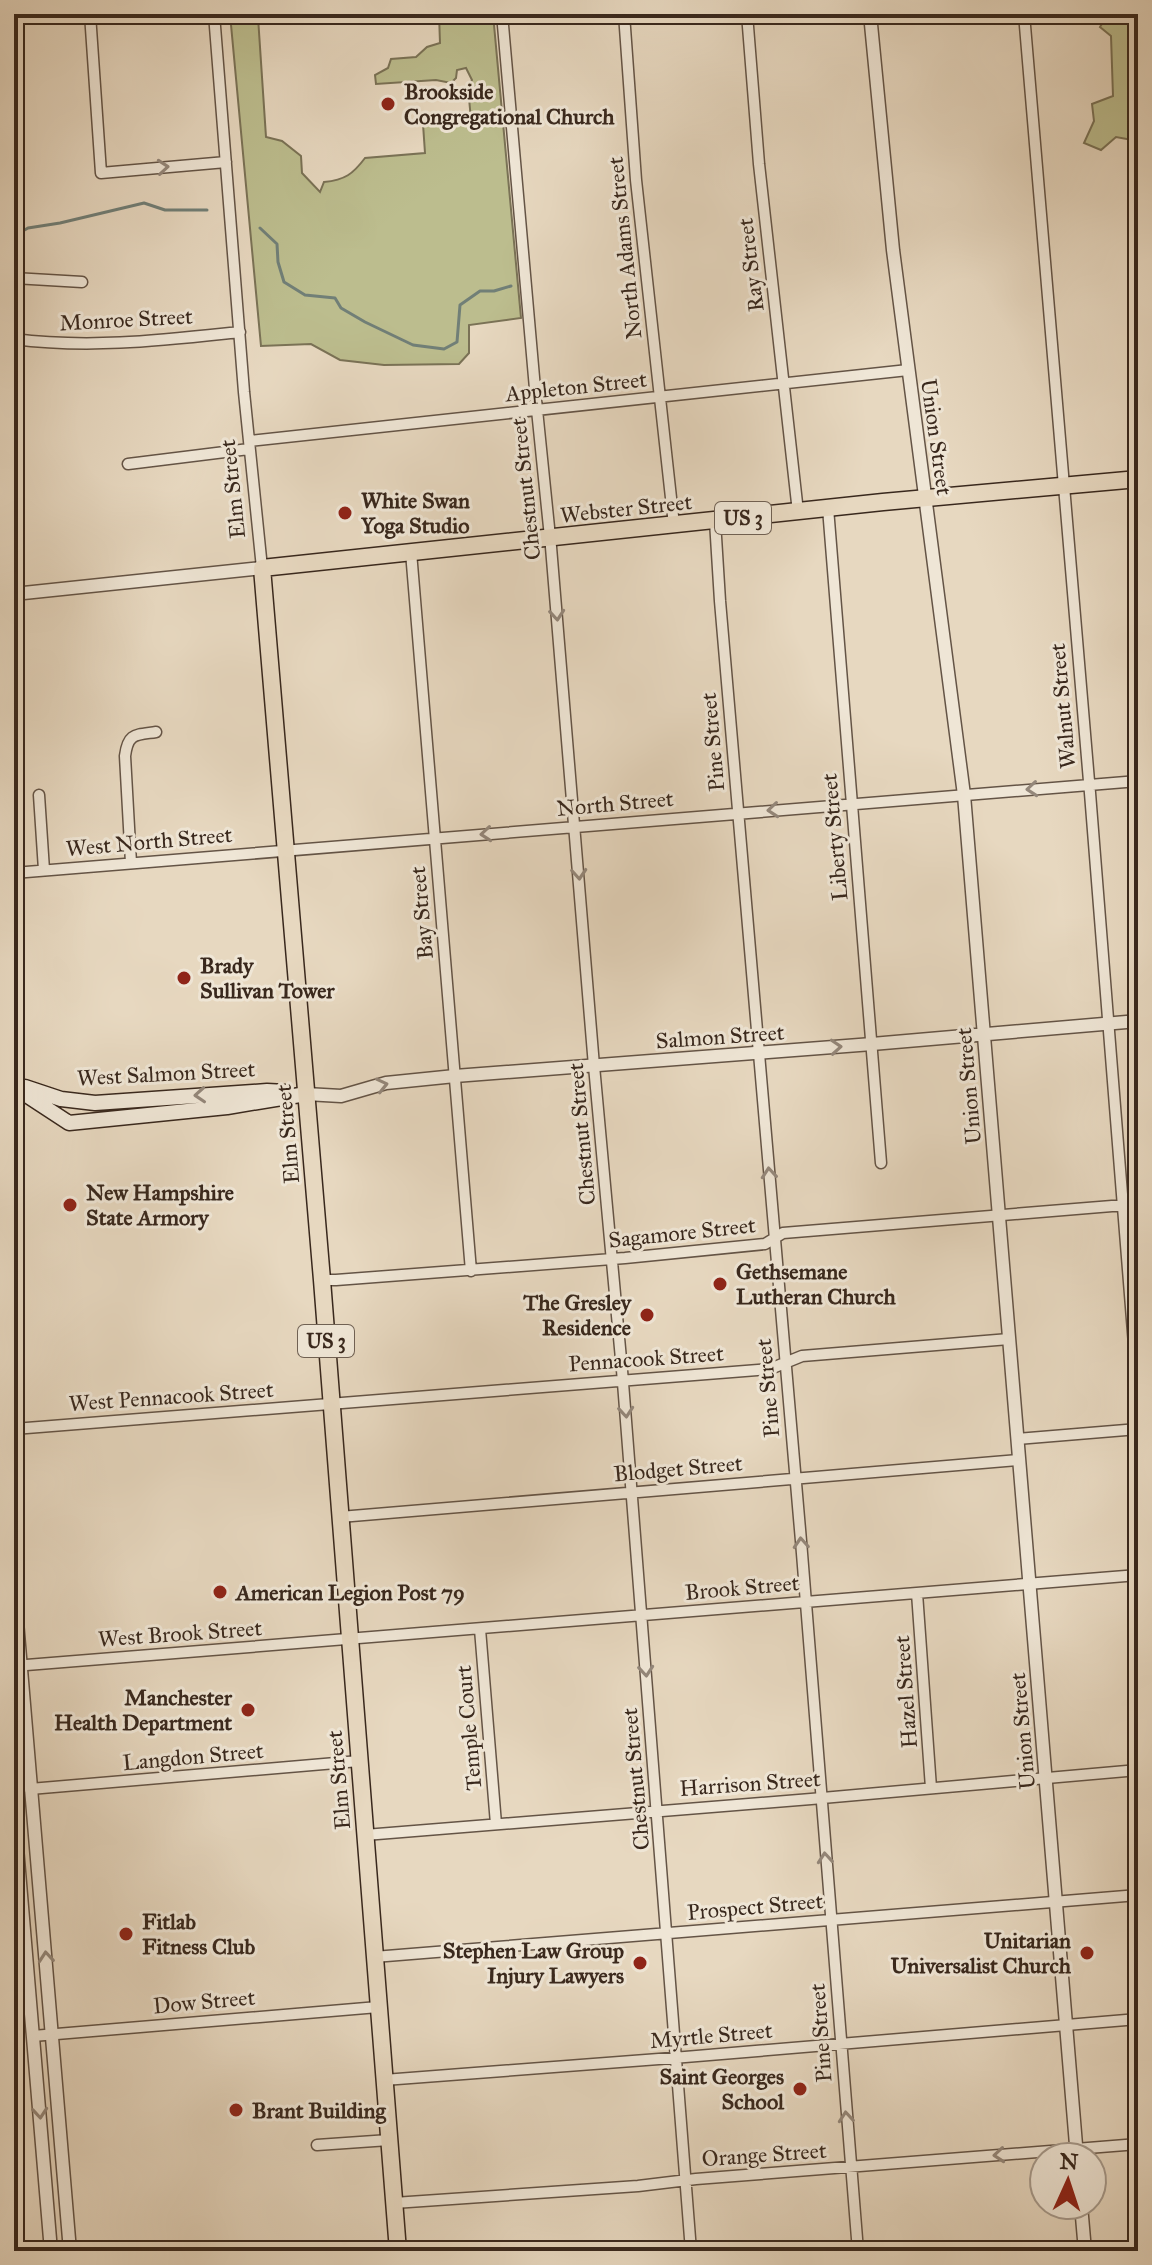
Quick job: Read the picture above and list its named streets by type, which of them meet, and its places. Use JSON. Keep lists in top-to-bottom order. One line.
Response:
{"streets":{"main road":["Elm Street","Webster Street","US 3","West Salmon Street"],"street":["North Adams Street","Ray Street","Monroe Street","Appleton Street","Union Street","Chestnut Street","Walnut Street","Pine Street","North Street","Liberty Street","West North Street","Bay Street","Salmon Street","Sagamore Street","Pennacook Street","West Pennacook Street","Blodget Street","Brook Street","West Brook Street","Hazel Street","Temple Court","Langdon Street","Harrison Street","Prospect Street","Dow Street","Myrtle Street","Orange Street"]},"crossings":[["North Adams Street","Appleton Street"],["North Adams Street","Webster Street"],["Ray Street","Appleton Street"],["Ray Street","Webster Street"],["Monroe Street","Elm Street"],["Appleton Street","Union Street"],["Appleton Street","Elm Street"],["Appleton Street","Chestnut Street"],["Union Street","Webster Street"],["Union Street","North Street"],["Union Street","Salmon Street"],["Union Street","Sagamore Street"],["Union Street","Pennacook Street"],["Union Street","Blodget Street"],["Union Street","Brook Street"],["Union Street","Harrison Street"],["Union Street","Prospect Street"],["Union Street","Myrtle Street"],["Elm Street","Webster Street"],["Elm Street","North Street"],["Elm Street","West North Street"],["Elm Street","Salmon Street"],["Elm Street","West Salmon Street"],["Elm Street","Sagamore Street"],["Elm Street","Pennacook Street"],["Elm Street","West Pennacook Street"],["Elm Street","Blodget Street"],["Elm Street","Brook Street"],["Elm Street","West Brook Street"],["Elm Street","Langdon Street"],["Elm Street","Harrison Street"],["Elm Street","Prospect Street"],["Elm Street","Dow Street"],["Elm Street","Myrtle Street"],["Elm Street","Orange Street"],["Chestnut Street","Webster Street"],["Chestnut Street","North Street"],["Chestnut Street","Salmon Street"],["Chestnut Street","Sagamore Street"],["Chestnut Street","Pennacook Street"],["Chestnut Street","Blodget Street"],["Chestnut Street","Brook Street"],["Chestnut Street","Harrison Street"],["Chestnut Street","Prospect Street"],["Chestnut Street","Myrtle Street"],["Chestnut Street","Orange Street"],["Webster Street","Walnut Street"],["Webster Street","Pine Street"],["Webster Street","Liberty Street"],["Webster Street","Bay Street"],["Walnut Street","North Street"],["Walnut Street","Salmon Street"],["Walnut Street","Sagamore Street"],["Pine Street","North Street"],["Pine Street","Salmon Street"],["Pine Street","Sagamore Street"],["Pine Street","Pennacook Street"],["Pine Street","Blodget Street"],["Pine Street","Brook Street"],["Pine Street","Harrison Street"],["Pine Street","Prospect Street"],["Pine Street","Myrtle Street"],["Pine Street","Orange Street"],["North Street","Liberty Street"],["North Street","West North Street"],["North Street","Bay Street"],["Liberty Street","Salmon Street"],["Bay Street","Salmon Street"],["Bay Street","Sagamore Street"],["Salmon Street","West Salmon Street"],["Pennacook Street","West Pennacook Street"],["Brook Street","West Brook Street"],["Brook Street","Hazel Street"],["Brook Street","Temple Court"],["Hazel Street","Harrison Street"],["Temple Court","Harrison Street"]],"one_way":["Chestnut Street","North Street"],"places":["Brookside Congregational Church","White Swan Yoga Studio","Brady Sullivan Tower","New Hampshire State Armory","Gethsemane Lutheran Church","The Gresley Residence","American Legion Post 79","Manchester Health Department","Fitlab Fitness Club","Unitarian Universalist Church","Stephen Law Group Injury Lawyers","Saint Georges School","Brant Building"],"north":"top"}
